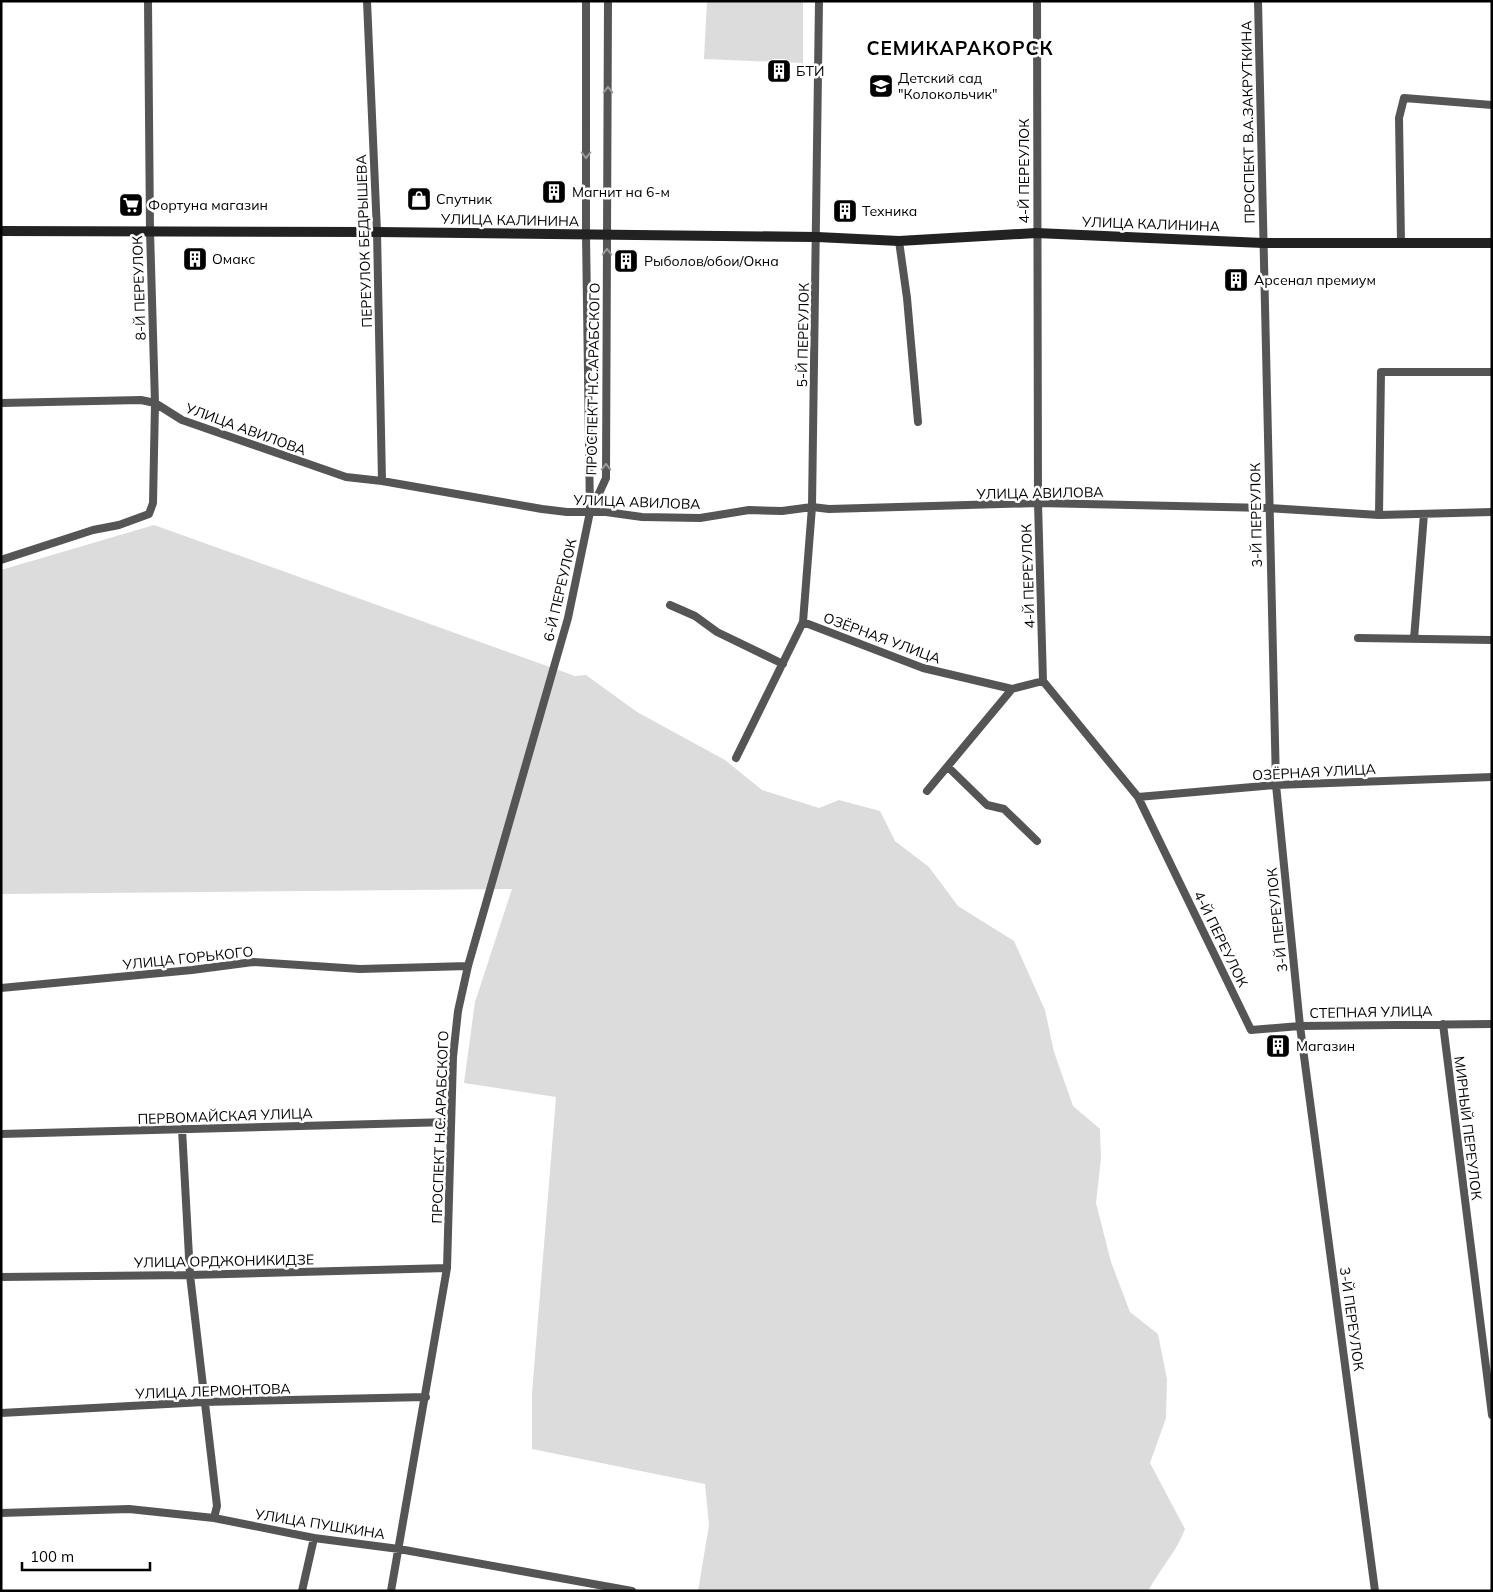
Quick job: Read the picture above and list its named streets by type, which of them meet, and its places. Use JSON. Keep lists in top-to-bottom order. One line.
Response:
{"streets":{"main road":["УЛИЦА КАЛИНИНА"],"street":["ПРОСПЕКТ В.А.ЗАКРУТКИНА","4-Й ПЕРЕУЛОК","ПЕРЕУЛОК БЕДРЫШЕВА","8-Й ПЕРЕУЛОК","5-Й ПЕРЕУЛОК","ПРОСПЕКТ Н.С.АРАБСКОГО","УЛИЦА АВИЛОВА","3-Й ПЕРЕУЛОК","6-Й ПЕРЕУЛОК","ОЗЁРНАЯ УЛИЦА","УЛИЦА ГОРЬКОГО","СТЕПНАЯ УЛИЦА","ПЕРВОМАЙСКАЯ УЛИЦА","МИРНЫЙ ПЕРЕУЛОК","УЛИЦА ОРДЖОНИКИДЗЕ","УЛИЦА ЛЕРМОНТОВА","УЛИЦА ПУШКИНА"]},"crossings":[["ПРОСПЕКТ В.А.ЗАКРУТКИНА","УЛИЦА КАЛИНИНА"],["ПРОСПЕКТ В.А.ЗАКРУТКИНА","3-Й ПЕРЕУЛОК"],["4-Й ПЕРЕУЛОК","УЛИЦА КАЛИНИНА"],["4-Й ПЕРЕУЛОК","УЛИЦА АВИЛОВА"],["4-Й ПЕРЕУЛОК","ОЗЁРНАЯ УЛИЦА"],["4-Й ПЕРЕУЛОК","СТЕПНАЯ УЛИЦА"],["УЛИЦА КАЛИНИНА","ПЕРЕУЛОК БЕДРЫШЕВА"],["УЛИЦА КАЛИНИНА","8-Й ПЕРЕУЛОК"],["УЛИЦА КАЛИНИНА","5-Й ПЕРЕУЛОК"],["УЛИЦА КАЛИНИНА","ПРОСПЕКТ Н.С.АРАБСКОГО"],["УЛИЦА КАЛИНИНА","3-Й ПЕРЕУЛОК"],["ПЕРЕУЛОК БЕДРЫШЕВА","УЛИЦА АВИЛОВА"],["8-Й ПЕРЕУЛОК","УЛИЦА АВИЛОВА"],["5-Й ПЕРЕУЛОК","УЛИЦА АВИЛОВА"],["5-Й ПЕРЕУЛОК","ОЗЁРНАЯ УЛИЦА"],["ПРОСПЕКТ Н.С.АРАБСКОГО","УЛИЦА АВИЛОВА"],["ПРОСПЕКТ Н.С.АРАБСКОГО","6-Й ПЕРЕУЛОК"],["ПРОСПЕКТ Н.С.АРАБСКОГО","УЛИЦА ГОРЬКОГО"],["ПРОСПЕКТ Н.С.АРАБСКОГО","ПЕРВОМАЙСКАЯ УЛИЦА"],["ПРОСПЕКТ Н.С.АРАБСКОГО","УЛИЦА ОРДЖОНИКИДЗЕ"],["ПРОСПЕКТ Н.С.АРАБСКОГО","УЛИЦА ЛЕРМОНТОВА"],["ПРОСПЕКТ Н.С.АРАБСКОГО","УЛИЦА ПУШКИНА"],["УЛИЦА АВИЛОВА","3-Й ПЕРЕУЛОК"],["УЛИЦА АВИЛОВА","6-Й ПЕРЕУЛОК"],["3-Й ПЕРЕУЛОК","ОЗЁРНАЯ УЛИЦА"],["3-Й ПЕРЕУЛОК","СТЕПНАЯ УЛИЦА"],["СТЕПНАЯ УЛИЦА","МИРНЫЙ ПЕРЕУЛОК"]],"districts":["СЕМИКАРАКОРСК"],"places":{"building":["БТИ","Магнит на 6-м","Техника","Омакс","Рыболов/обои/Окна","Арсенал премиум","Магазин"],"school or university":["Детский сад \"Колокольчик\""],"shop":["Спутник"],"supermarket":["Фортуна магазин"]},"scale_bar":"100 m"}
